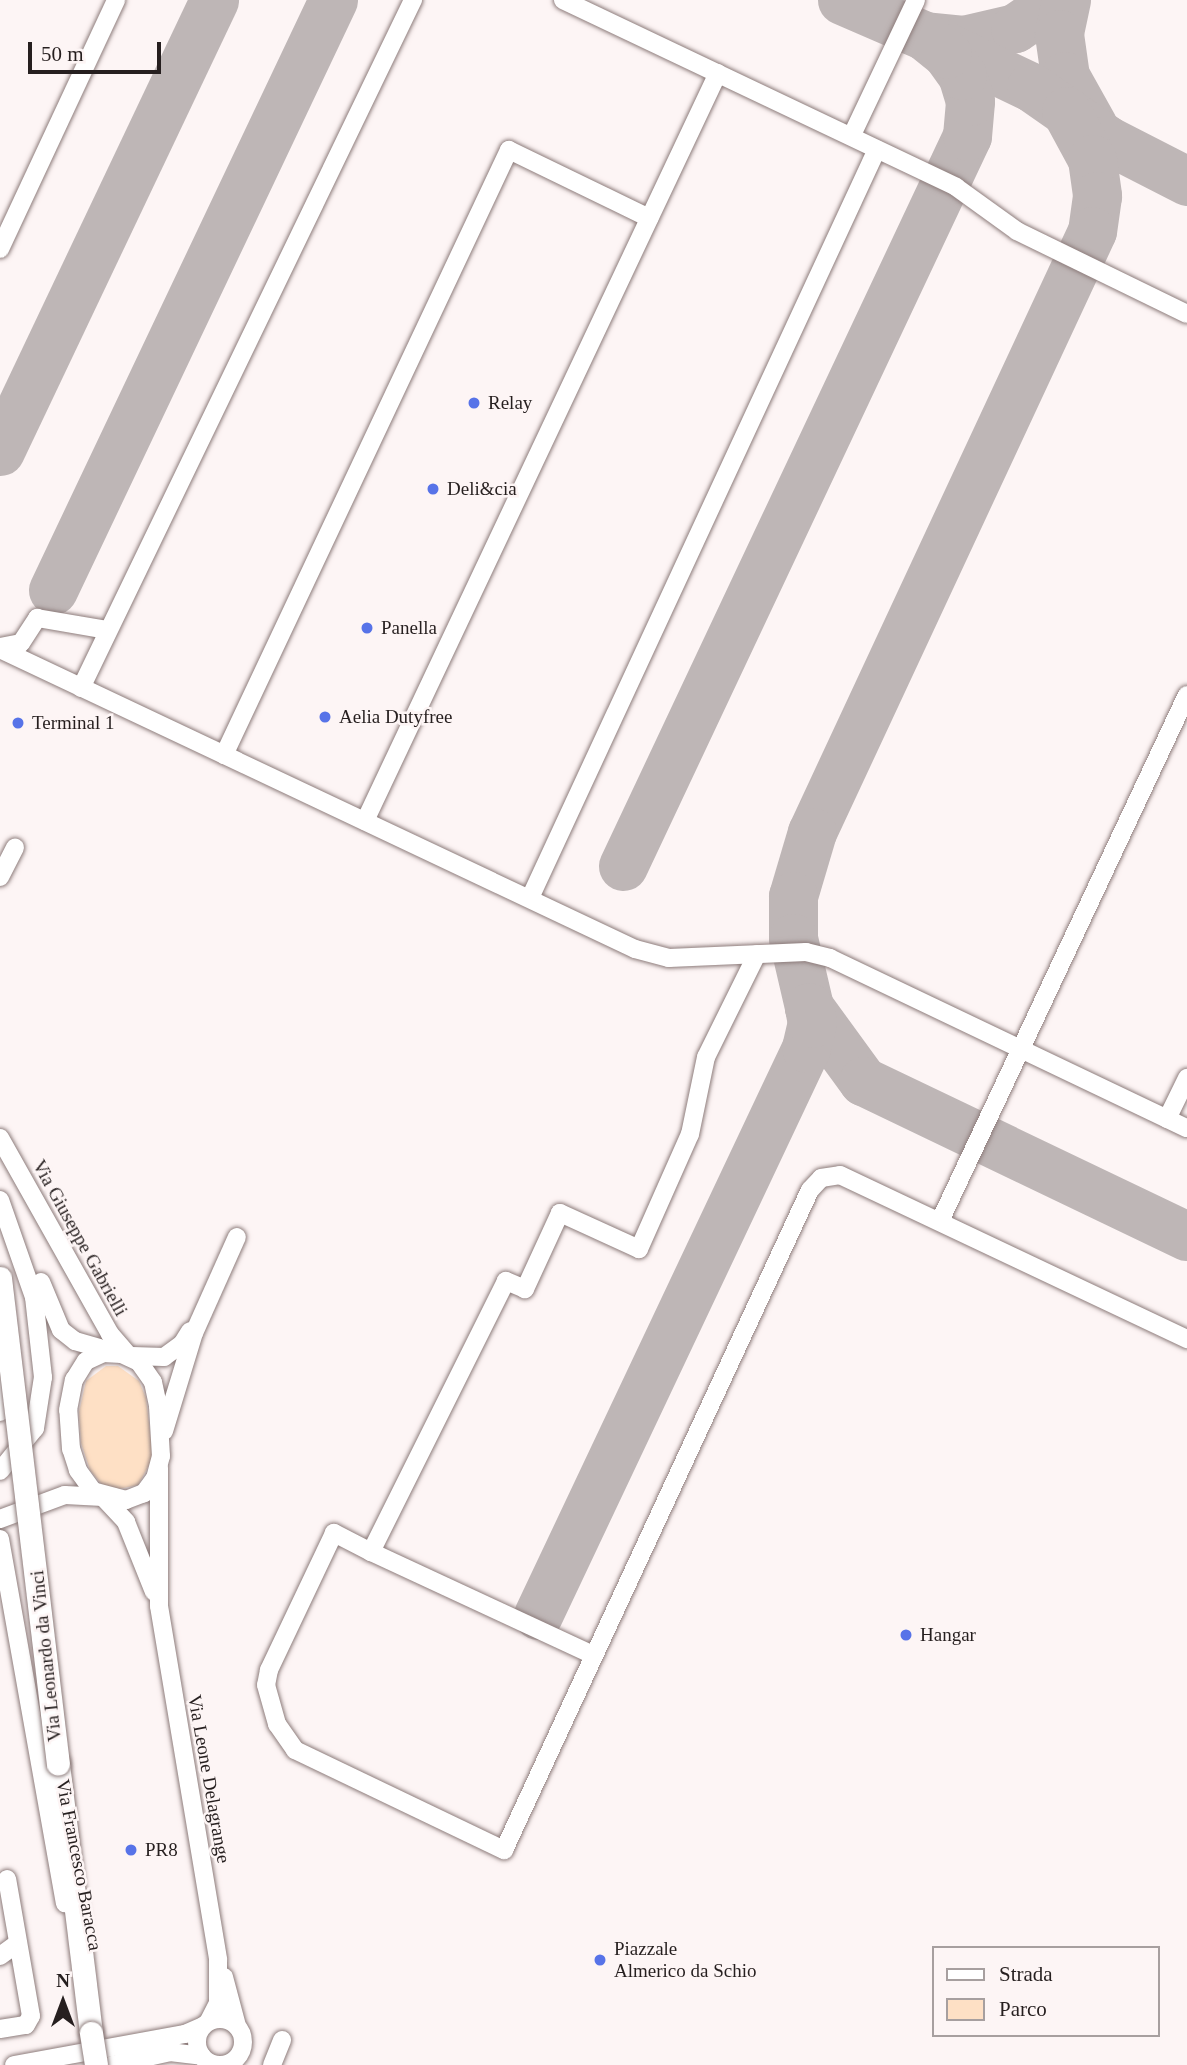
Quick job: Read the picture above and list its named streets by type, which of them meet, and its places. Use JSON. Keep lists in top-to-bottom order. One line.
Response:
{"streets":{"main road":["Via Leonardo da Vinci"],"street":["Via Giuseppe Gabrielli","Via Leone Delagrange","Via Francesco Baracca"]},"crossings":[["Via Giuseppe Gabrielli","Via Leone Delagrange"],["Via Leonardo da Vinci","Via Francesco Baracca"]],"places":["Relay","Deli&cia","Panella","Aelia Dutyfree","Terminal 1","Hangar","PR8","Piazzale Almerico da Schio"],"legend":["Strada","Parco"],"scale_bar":"50 m","north":"top"}
